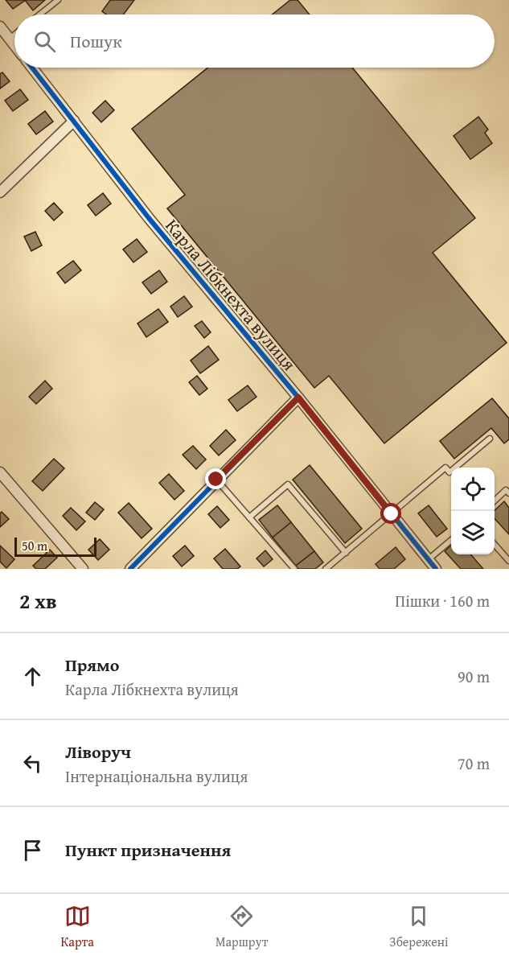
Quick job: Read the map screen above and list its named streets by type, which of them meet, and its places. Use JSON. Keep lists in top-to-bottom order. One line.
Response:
{"streets":{"street":["Карла Лібкнехта вулиця"]},"scale_bar":"50 m","page":{"search":"Пошук","scale":"50 m","heading":["2 хв","Пішки · 160 m"],"list":[["Прямо","Карла Лібкнехта вулиця","90 m"],["Ліворуч","Інтернаціональна вулиця","70 m"],"Пункт призначення"],"nav":["Карта","Маршрут","Збережені"]}}
